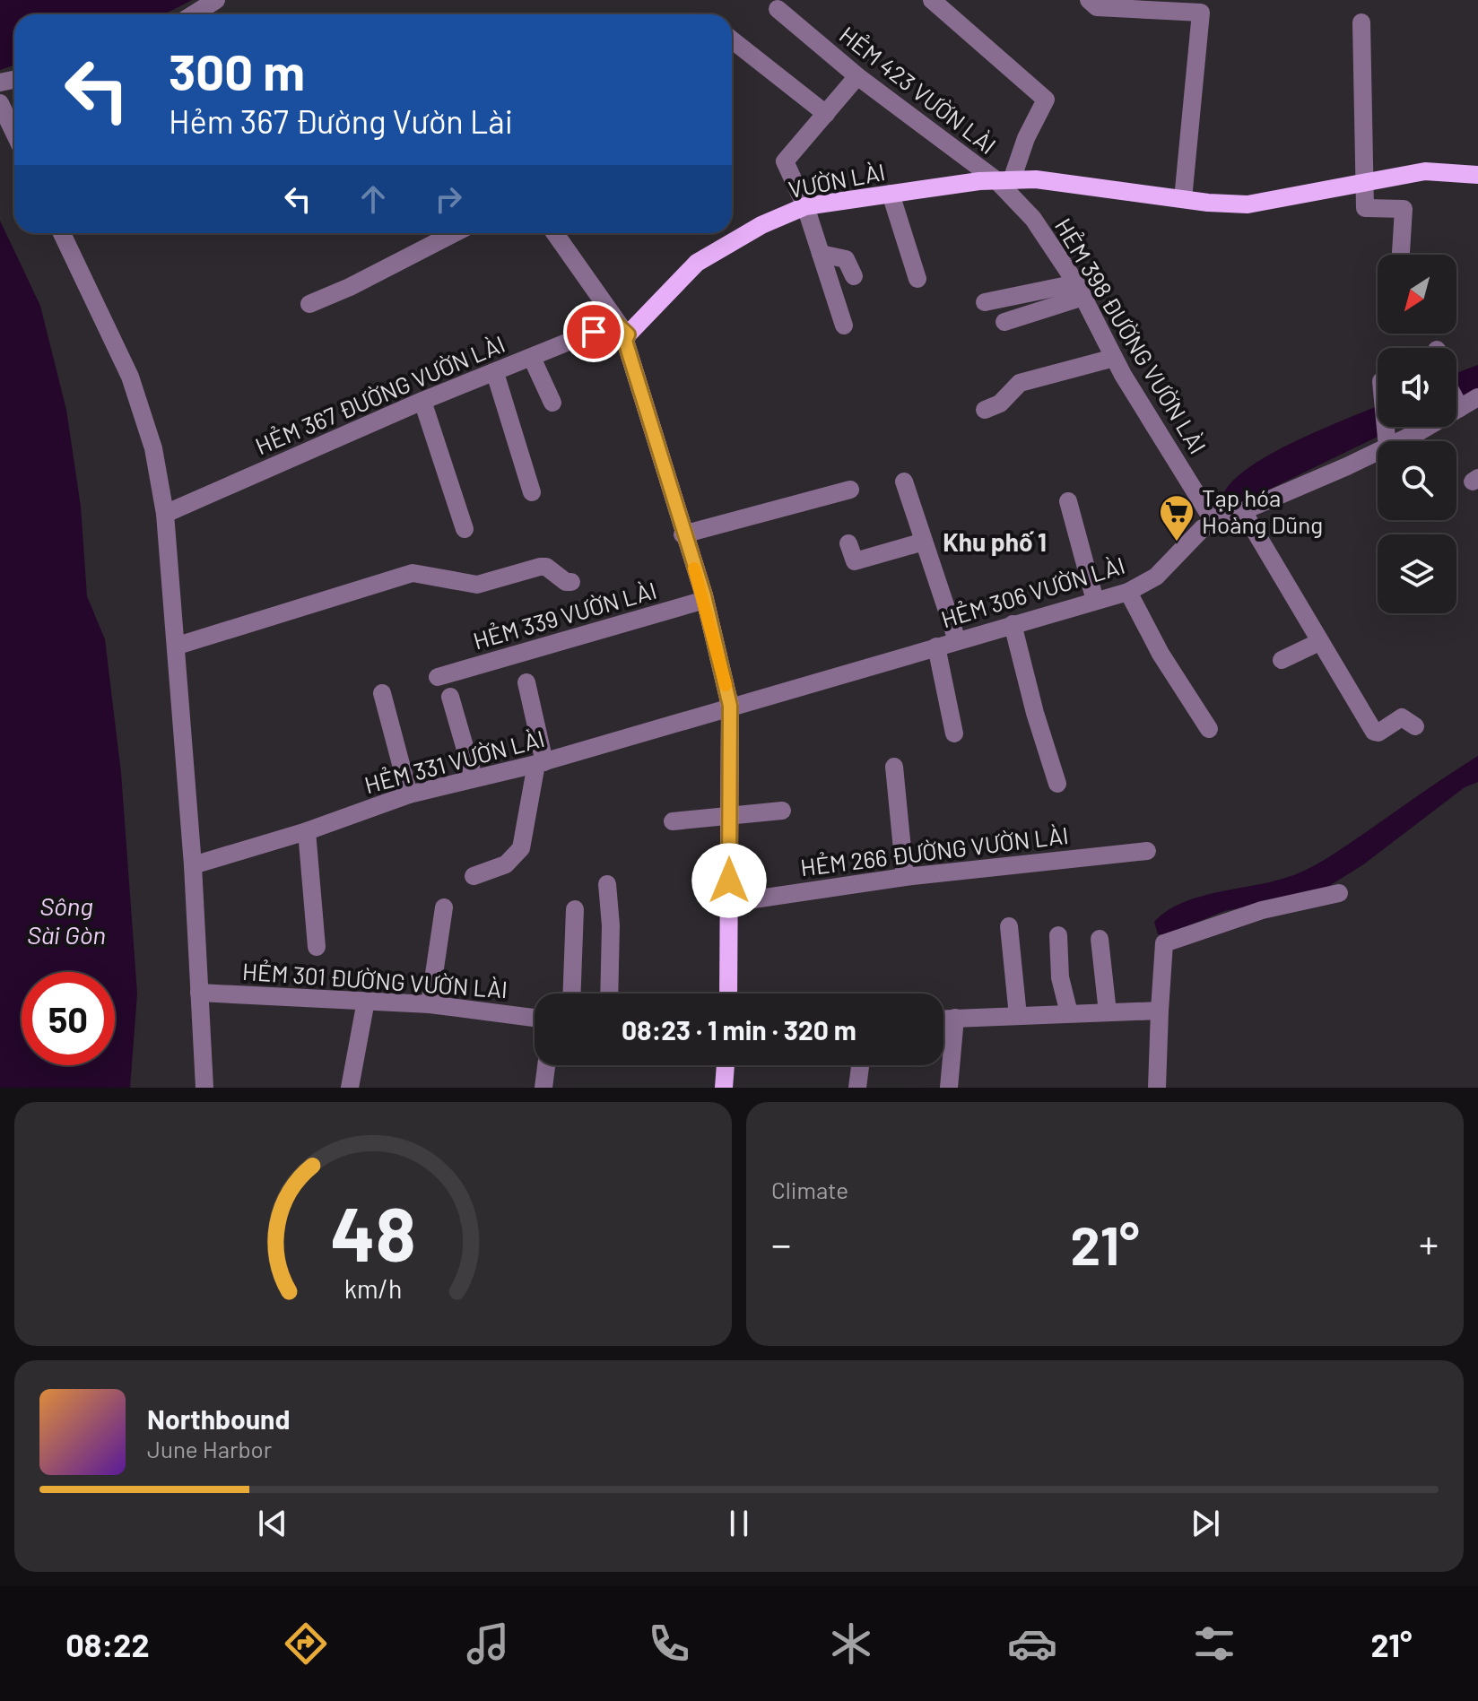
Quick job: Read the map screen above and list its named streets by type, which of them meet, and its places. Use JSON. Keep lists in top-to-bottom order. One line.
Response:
{"streets":{"main road":["VƯỜN LÀI"],"street":["HẺM 423 VƯỜN LÀI","HẺM 398 ĐƯỜNG VƯỜN LÀI","HẺM 367 ĐƯỜNG VƯỜN LÀI","HẺM 306 VƯỜN LÀI","HẺM 339 VƯỜN LÀI","HẺM 331 VƯỜN LÀI","HẺM 266 ĐƯỜNG VƯỜN LÀI","HẺM 301 ĐƯỜNG VƯỜN LÀI"]},"crossings":[["HẺM 423 VƯỜN LÀI","VƯỜN LÀI"],["HẺM 423 VƯỜN LÀI","HẺM 398 ĐƯỜNG VƯỜN LÀI"],["VƯỜN LÀI","HẺM 398 ĐƯỜNG VƯỜN LÀI"],["VƯỜN LÀI","HẺM 367 ĐƯỜNG VƯỜN LÀI"],["HẺM 398 ĐƯỜNG VƯỜN LÀI","HẺM 306 VƯỜN LÀI"],["HẺM 306 VƯỜN LÀI","HẺM 331 VƯỜN LÀI"]],"districts":["Khu phố 1"],"water":["Sông Sài Gòn"],"places":{"supermarket":["Tạp hóa Hoàng Dũng"]},"north":"bottom left","page":{"turn":["300 m","Hẻm 367 Đường Vườn Lài"],"limit":"50","trip":"08:23 · 1 min · 320 m","tile":"Climate","heat":["−","21°","+"],"song":["Northbound","June Harbor"],"tabs":["08:22","21°"],"gauge":["48","km/h"]}}
